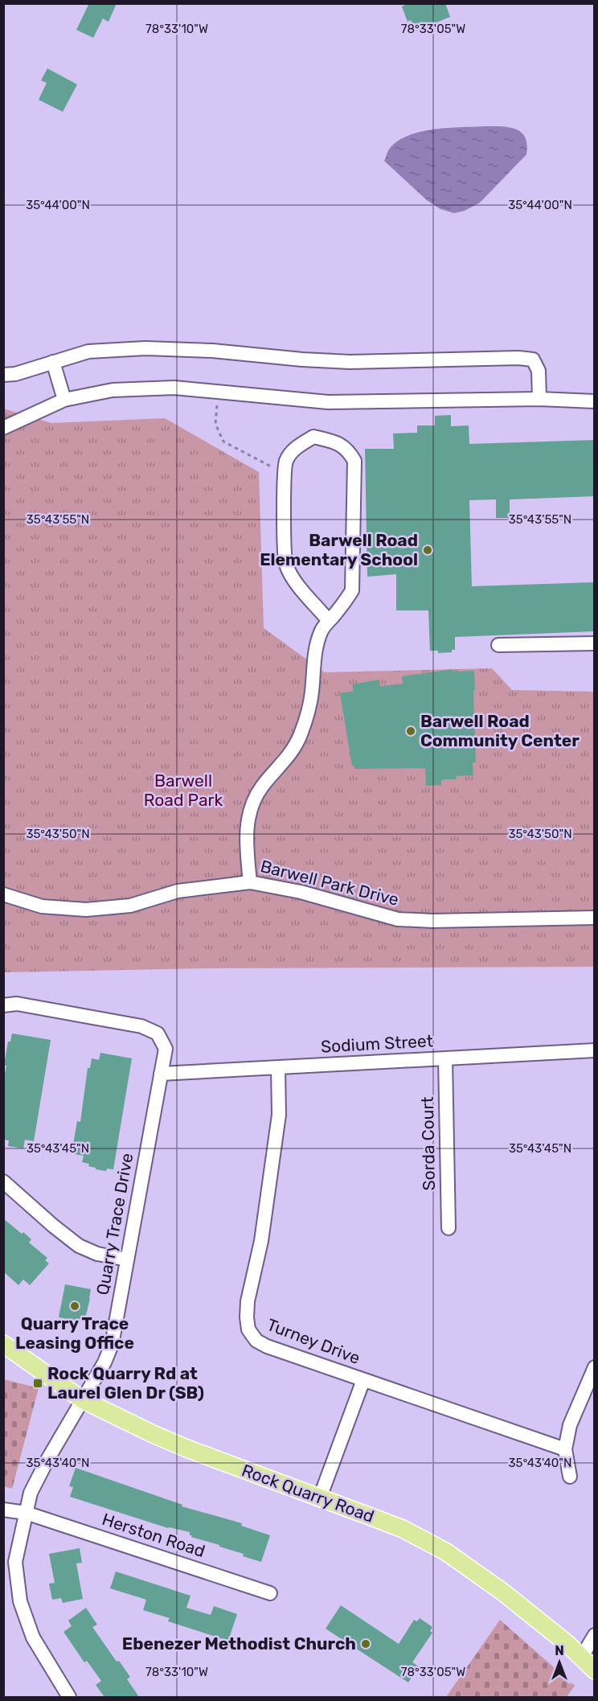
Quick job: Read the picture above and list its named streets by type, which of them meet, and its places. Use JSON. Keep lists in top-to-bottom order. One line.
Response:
{"streets":{"main road":["Rock Quarry Road"],"street":["Barwell Park Drive","Sodium Street","Sorda Court","Quarry Trace Drive","Turney Drive","Herston Road"]},"crossings":[["Sodium Street","Sorda Court"],["Sodium Street","Quarry Trace Drive"],["Sodium Street","Turney Drive"],["Quarry Trace Drive","Rock Quarry Road"],["Quarry Trace Drive","Herston Road"]],"parks":["Barwell Road Park"],"places":{"other":["Barwell Road Elementary School","Barwell Road Community Center","Quarry Trace Leasing Office","Ebenezer Methodist Church"],"transit":["Rock Quarry Rd at Laurel Glen Dr (SB)"]},"north":"top","coordinates":["78°33'10\"W","78°33'05\"W","35°44'00\"N","35°43'55\"N","35°43'50\"N","35°43'45\"N","35°43'40\"N"]}
